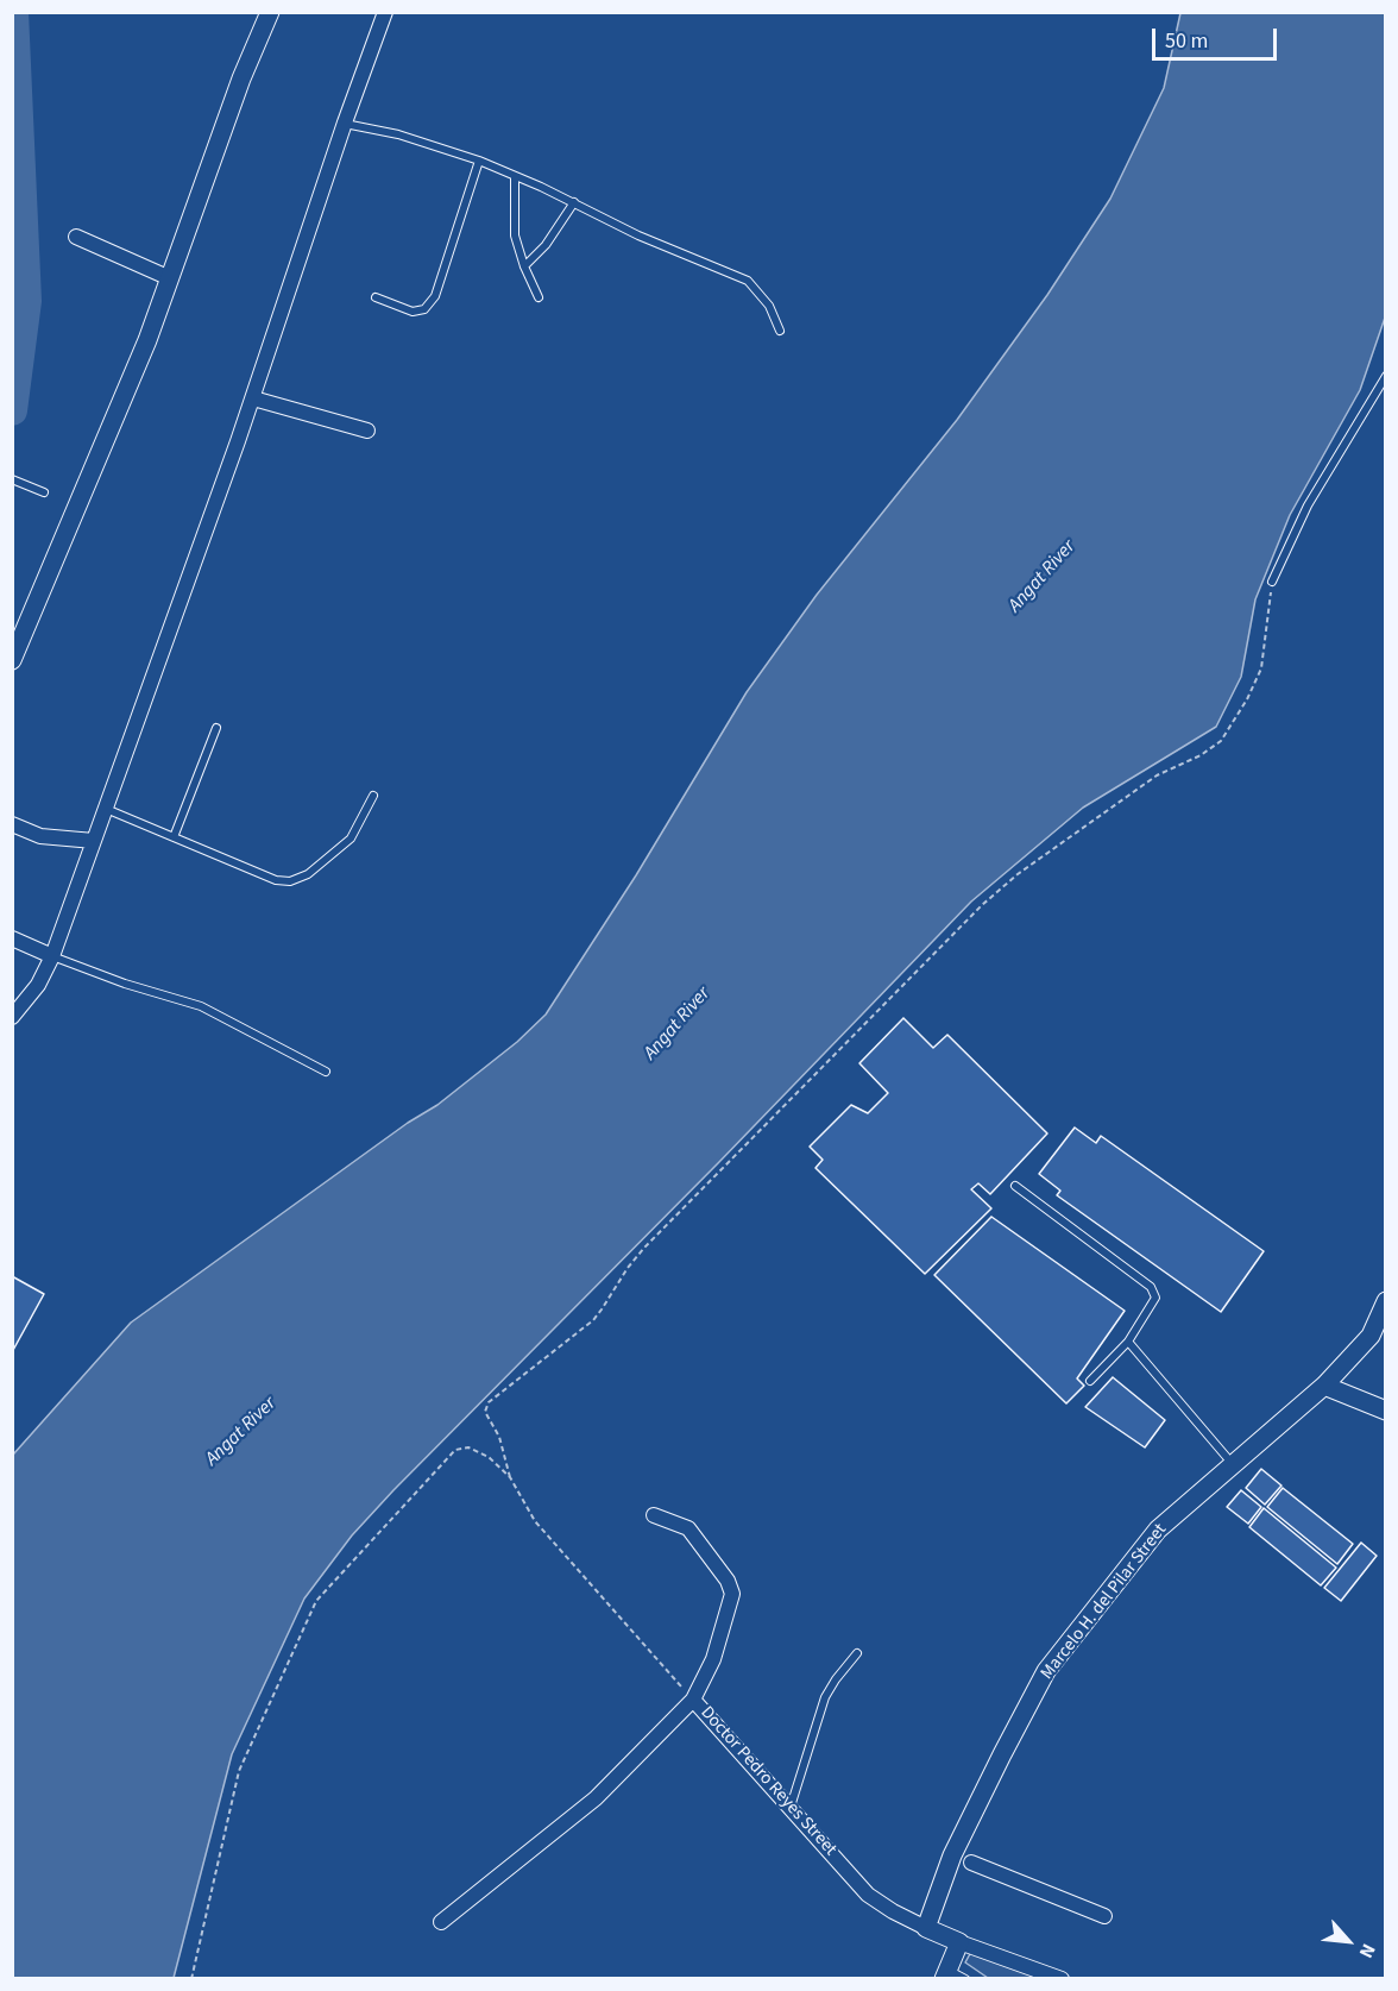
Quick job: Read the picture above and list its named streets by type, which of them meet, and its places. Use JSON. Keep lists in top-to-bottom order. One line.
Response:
{"streets":{"street":["Marcelo H. del Pilar Street","Doctor Pedro Reyes Street"]},"crossings":[["Marcelo H. del Pilar Street","Doctor Pedro Reyes Street"]],"water":["Angat River"],"scale_bar":"50 m","north":"bottom right"}
